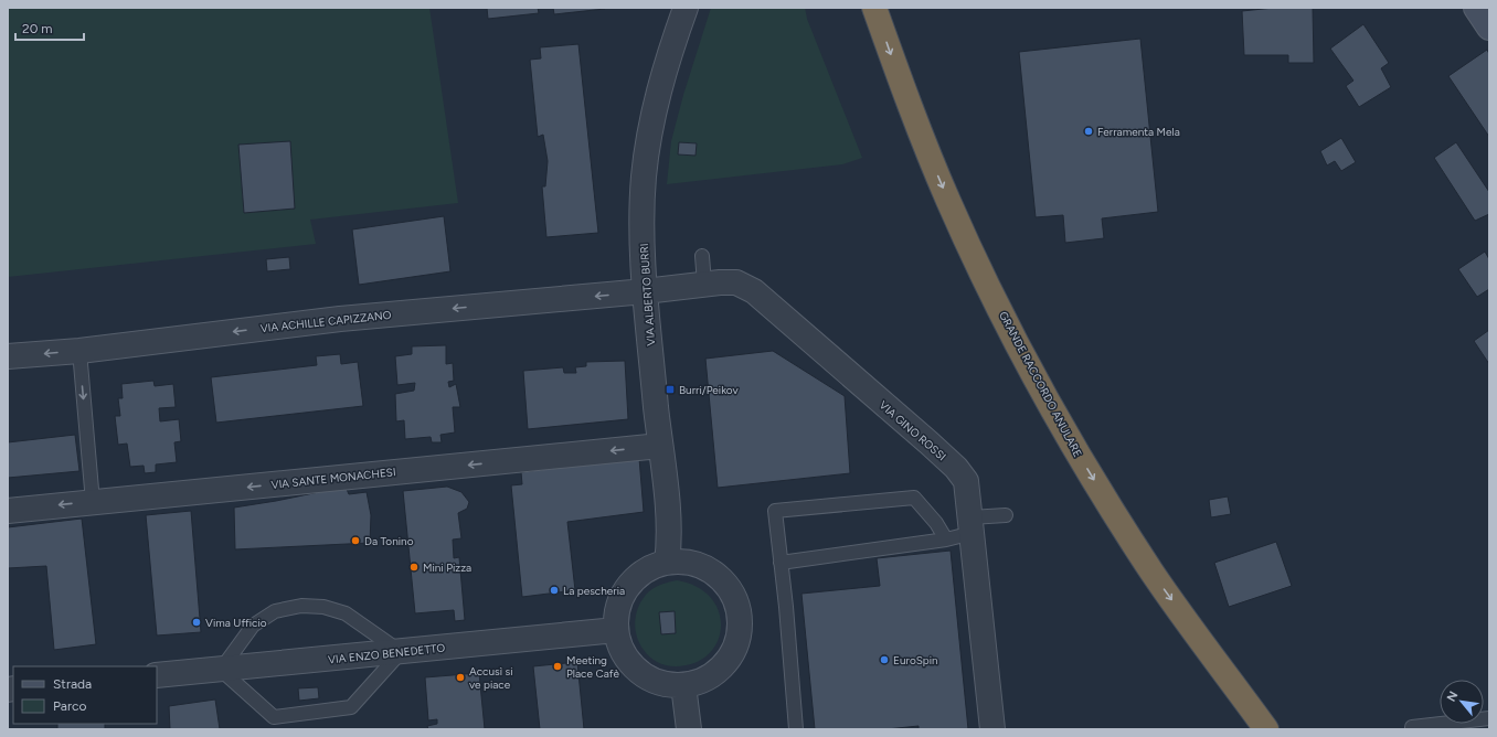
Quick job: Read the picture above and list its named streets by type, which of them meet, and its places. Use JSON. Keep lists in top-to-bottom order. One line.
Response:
{"streets":{"highway":["GRANDE RACCORDO ANULARE"],"street":["VIA ALBERTO BURRI","VIA ACHILLE CAPIZZANO","VIA GINO ROSSI","VIA SANTE MONACHESI","VIA ENZO BENEDETTO"]},"crossings":[["VIA ALBERTO BURRI","VIA ACHILLE CAPIZZANO"],["VIA ALBERTO BURRI","VIA GINO ROSSI"],["VIA ALBERTO BURRI","VIA SANTE MONACHESI"],["VIA ALBERTO BURRI","VIA ENZO BENEDETTO"],["VIA ACHILLE CAPIZZANO","VIA GINO ROSSI"]],"one_way":["VIA ACHILLE CAPIZZANO","GRANDE RACCORDO ANULARE","VIA SANTE MONACHESI"],"places":{"other":["Ferramenta Mela","Da Tonino","Mini Pizza","La pescheria","Vima Ufficio","EuroSpin","Meeting Place Cafè","Accusì si ve piace"],"transit":["Burri/Peikov"]},"legend":["Strada","Parco"],"scale_bar":"20 m","north":"top left"}
